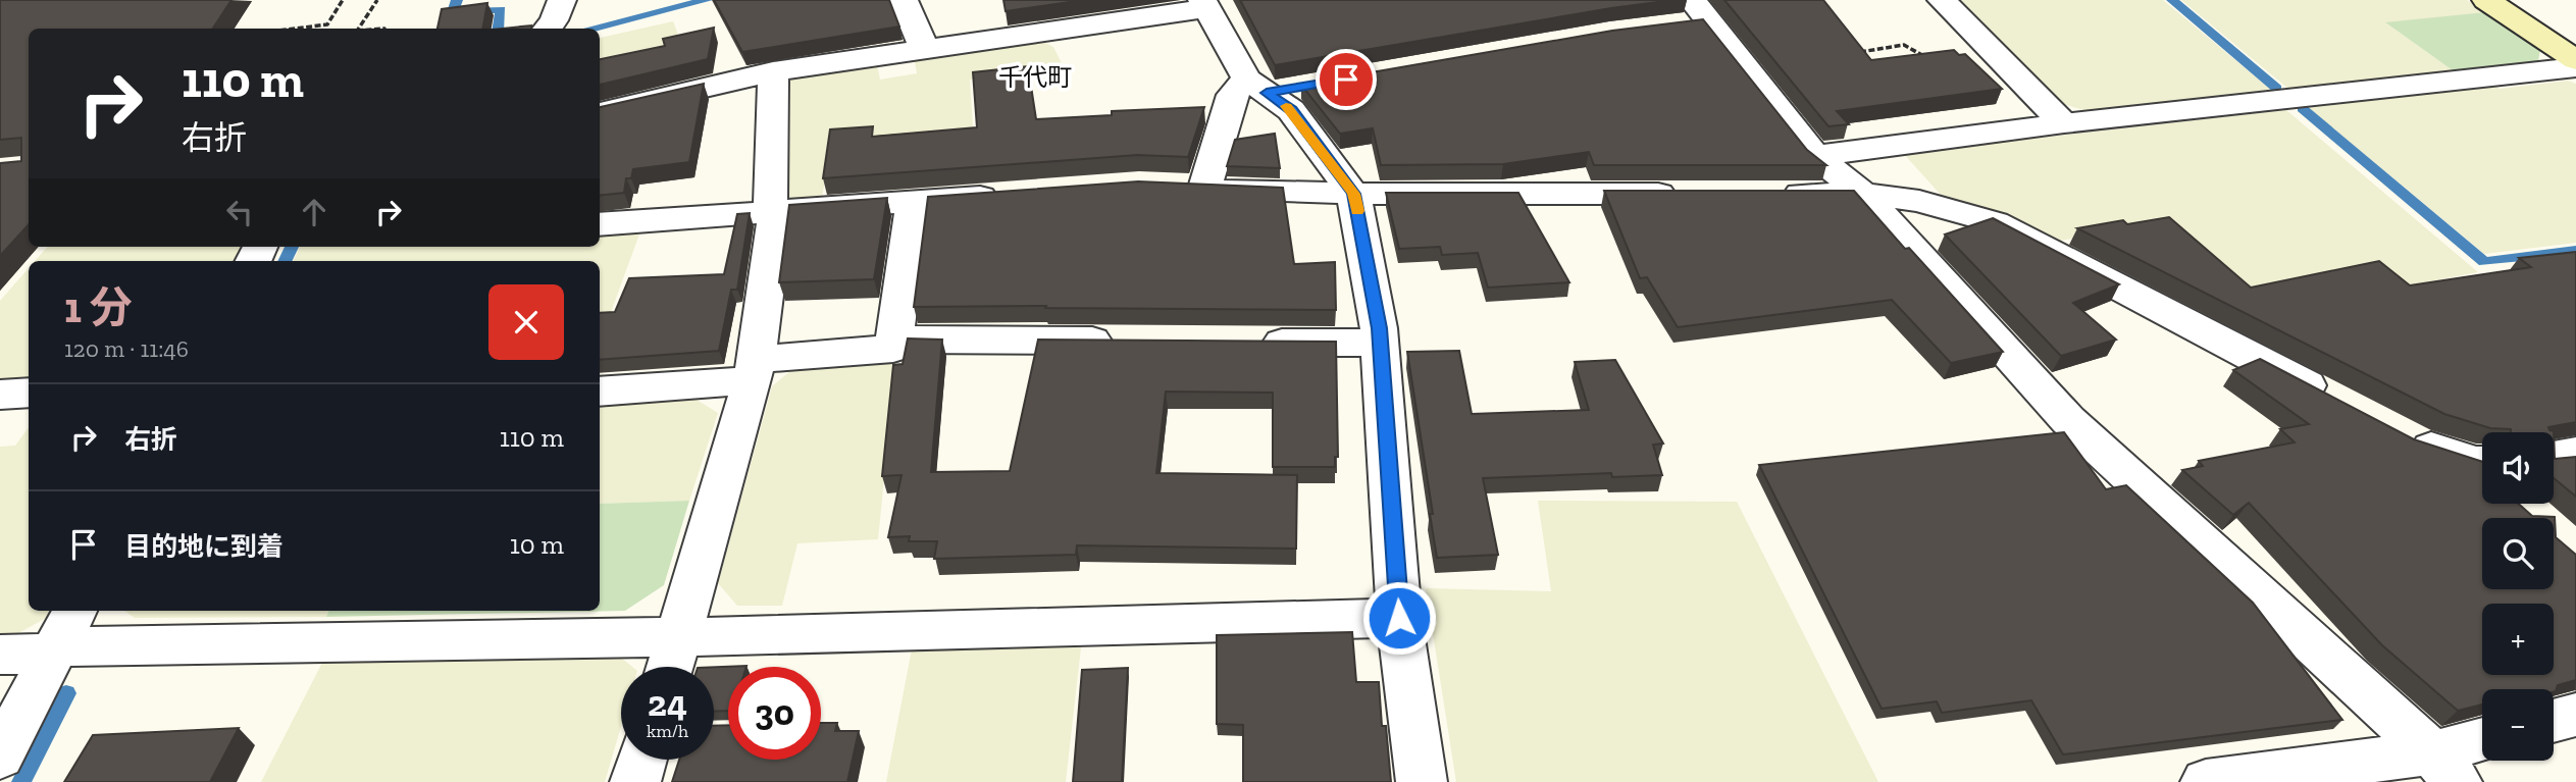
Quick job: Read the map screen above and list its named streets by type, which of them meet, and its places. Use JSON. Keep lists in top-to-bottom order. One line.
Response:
{"districts":["千代町"],"page":{"turn":["110 m","右折"],"heading":["1 分","120 m · 11:46"],"list":[{"name":"右折","value":"110 m"},{"name":"目的地に到着","value":"10 m"}],"map_buttons":["+","−"],"speed":"24 km/h","limit":"30"}}
